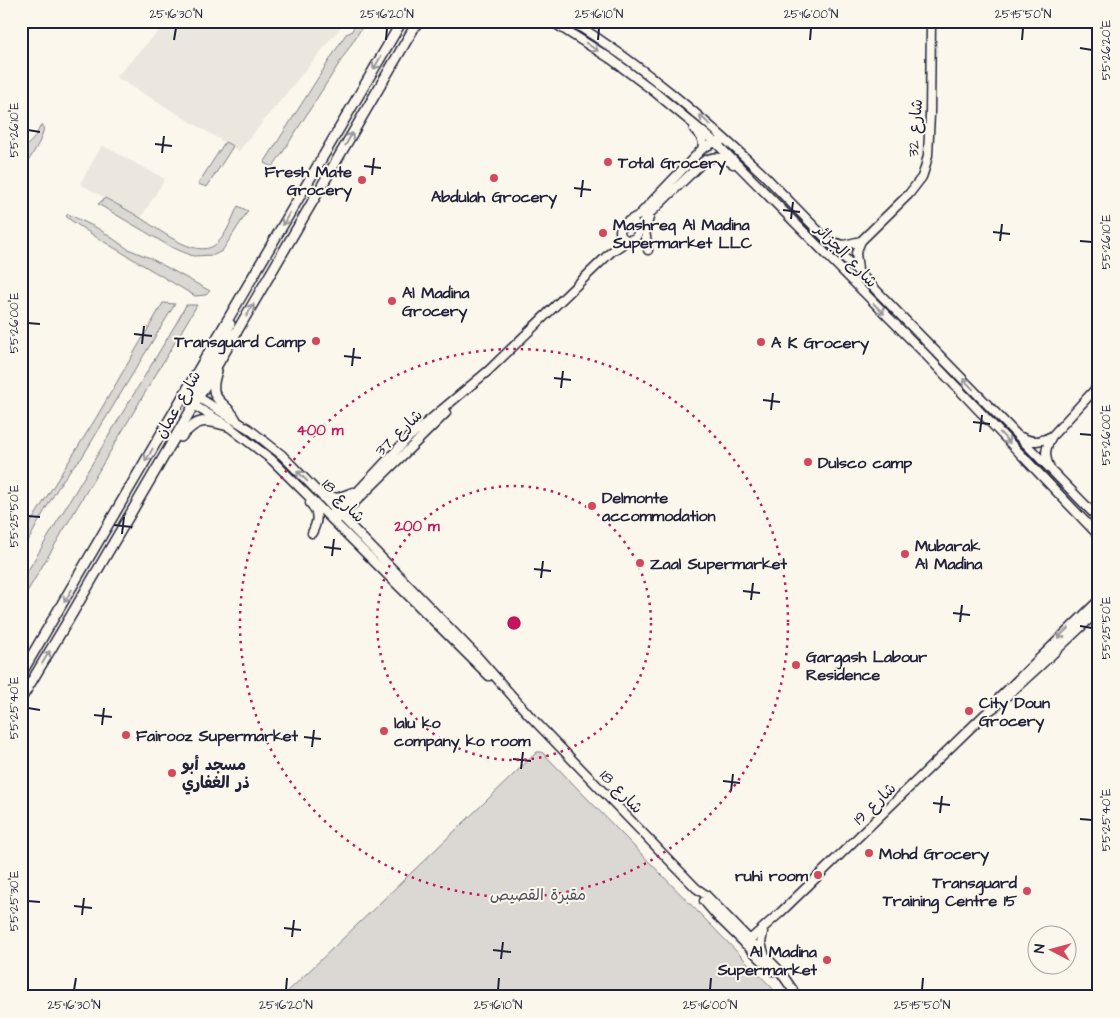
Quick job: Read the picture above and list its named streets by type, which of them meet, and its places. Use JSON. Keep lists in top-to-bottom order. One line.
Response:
{"streets":{"main road":["شارع عمان"],"street":["شارع 32","شارع الجزائر","شارع 37","شارع 18","شارع 19"]},"crossings":[["شارع عمان","شارع 18"],["شارع 37","شارع 18"],["شارع 18","شارع 19"]],"parks":["مقبرة القصيص"],"places":["Total Grocery","Abdulah Grocery","Fresh Mate Grocery","Mashreq Al Madina Supermarket LLC","Al Madina Grocery","Transguard Camp","A K Grocery","Dulsco camp","Delmonte accommodation","Mubarak Al Madina","Zaal Supermarket","Gargash Labour Residence","City Doun Grocery","lalu ko company ko room","Fairooz Supermarket","مسجد أبو ذر الغفاري","Mohd Grocery","ruhi room","Transguard Training Centre 15","Al Madina Supermarket"],"north":"left","coordinates":["25°16'30\"N","25°16'20\"N","25°16'10\"N","25°16'00\"N","25°15'50\"N","55°26'20\"E","55°26'10\"E","55°26'00\"E","55°25'50\"E","55°25'40\"E","55°25'30\"E"],"rings":["400 m","200 m"]}
